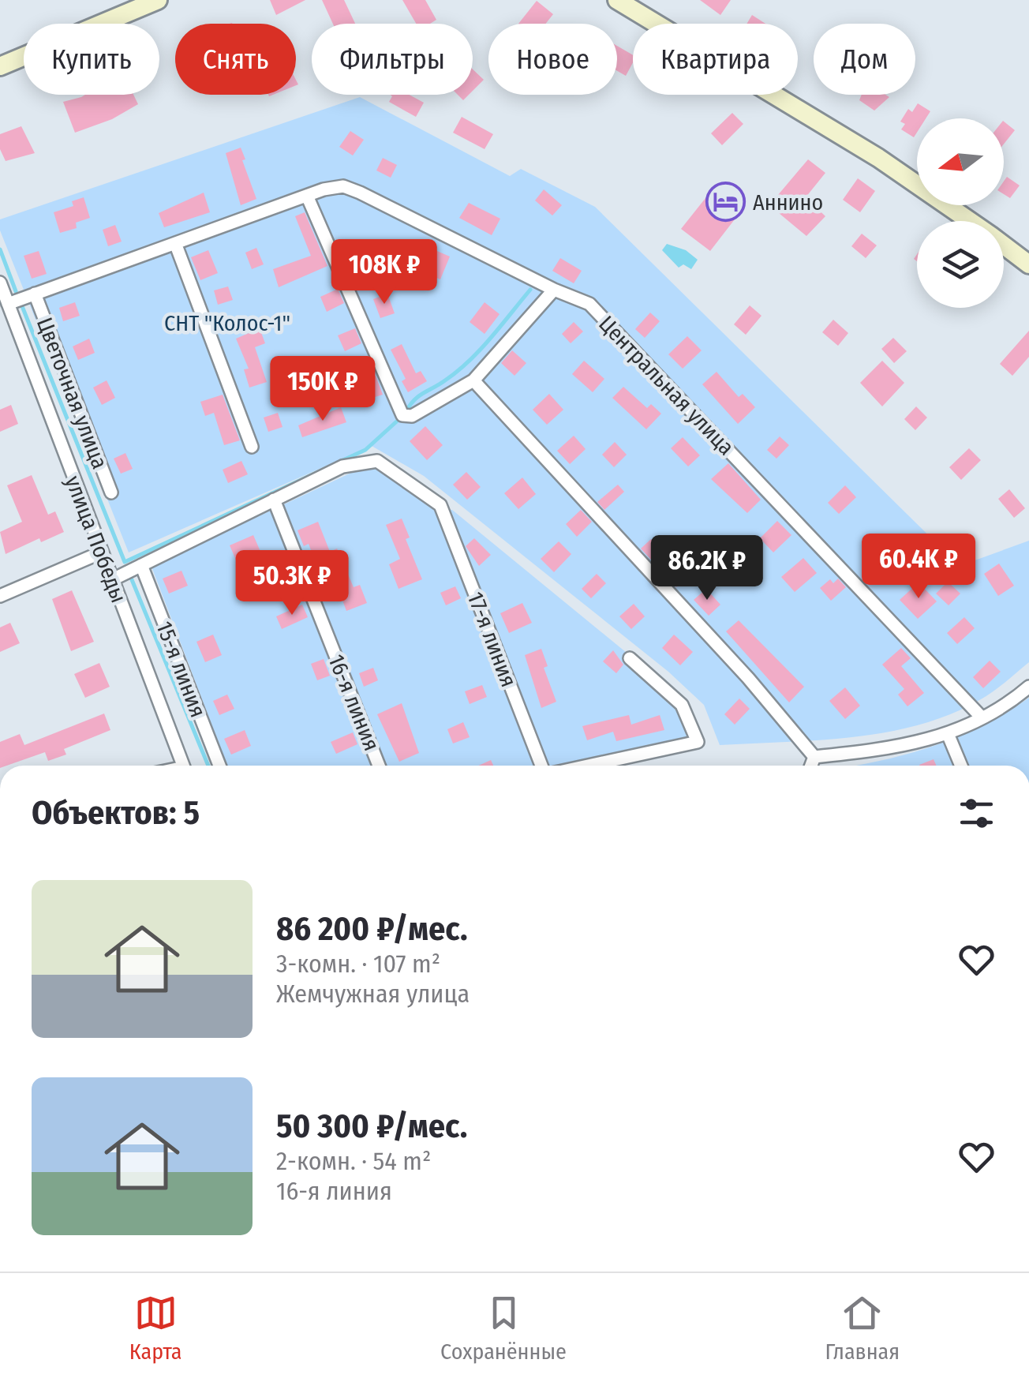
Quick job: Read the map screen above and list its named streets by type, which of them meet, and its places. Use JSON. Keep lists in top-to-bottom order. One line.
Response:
{"streets":{"street":["Центральная улица","Цветочная улица","улица Победы","17-я линия","15-я линия","16-я линия"]},"crossings":[["Центральная улица","Цветочная улица"],["Центральная улица","улица Победы"],["17-я линия","16-я линия"]],"parks":["СНТ \"Колос-1\""],"places":{"hotel":["Аннино"]},"north":"left","page":{"chip":["Купить","Снять","Фильтры","Новое","Квартира","Дом"],"price":["108K ₽","150K ₽","60.4K ₽","86.2K ₽","50.3K ₽"],"heading":"Объектов: 5","list":[{"name":"86 200 ₽/мес.","note":"3-комн. · 107 m² · Жемчужная улица"},{"name":"50 300 ₽/мес.","note":"2-комн. · 54 m² · 16-я линия"}],"tabs":["Карта","Сохранённые","Главная"]}}
